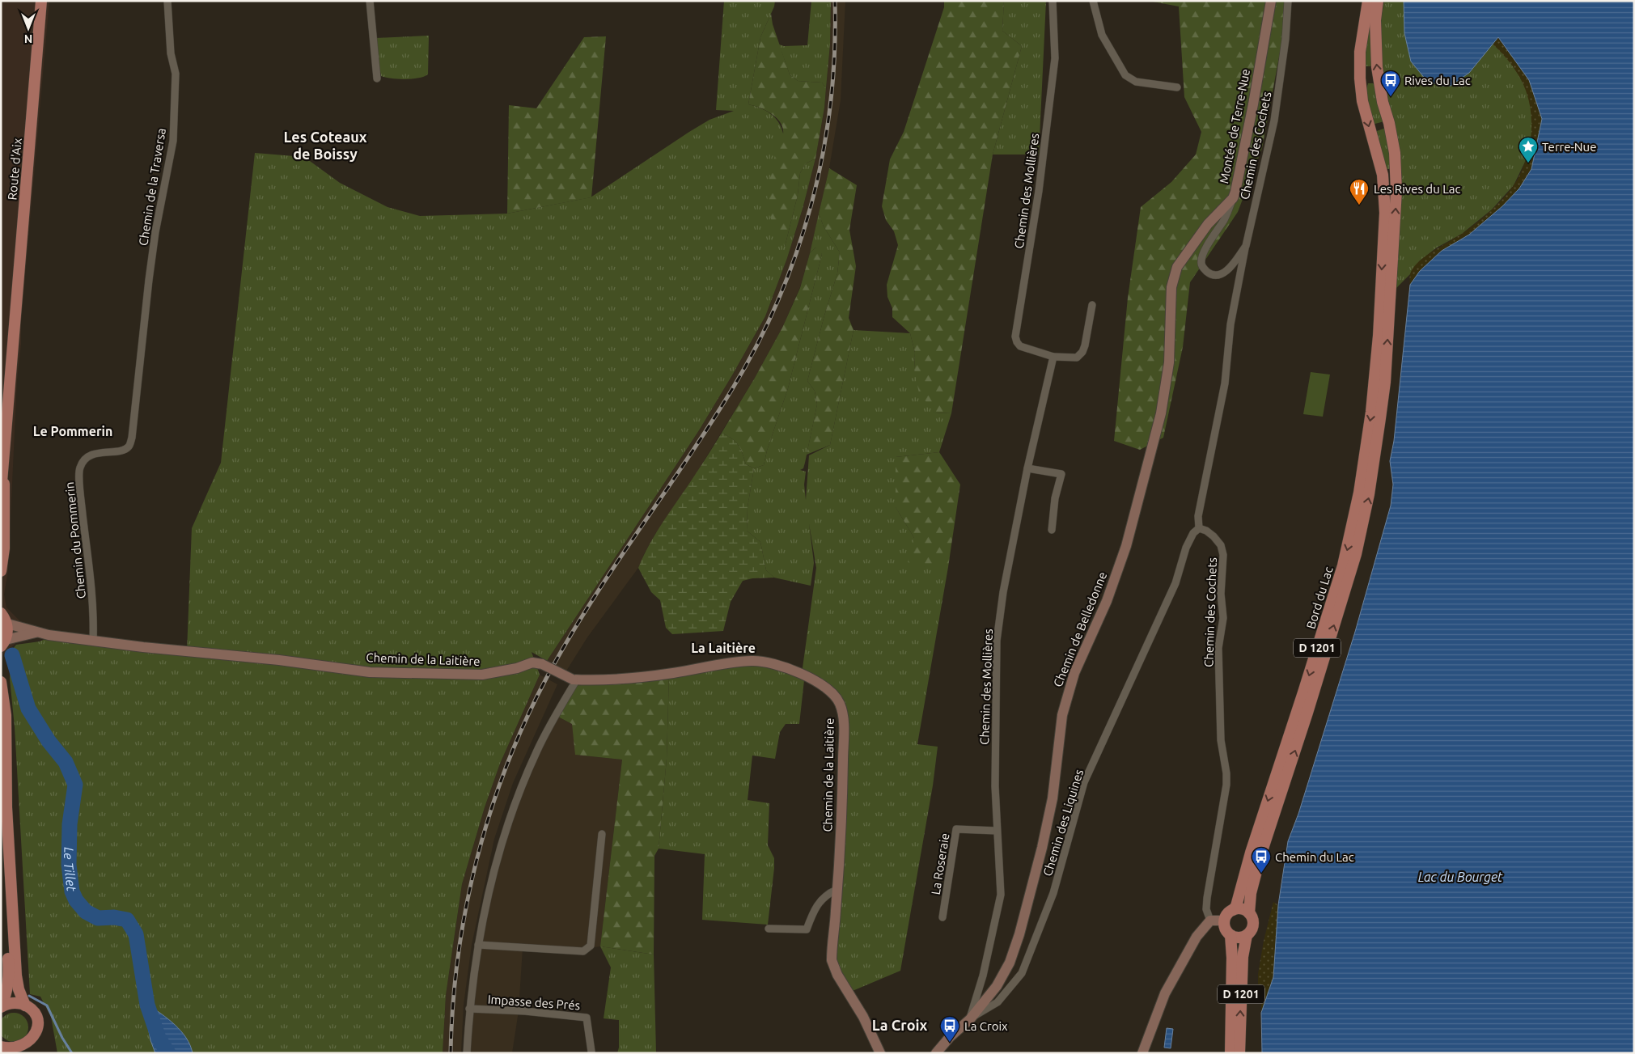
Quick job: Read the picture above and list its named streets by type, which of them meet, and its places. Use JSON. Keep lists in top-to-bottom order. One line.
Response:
{"streets":{"main road":["Montée de Terre-Nue","Route d'Aix","Bord du Lac","Chemin de Belledonne","D 1201","Chemin de la Laitière"],"street":["Chemin des Cochets","Chemin de la Traversa","Chemin des Mollières","Chemin du Pommerin","Chemin des Liquines","La Roseraie","Impasse des Prés"]},"crossings":[["Montée de Terre-Nue","Chemin des Cochets"],["Montée de Terre-Nue","Chemin de Belledonne"],["Chemin des Cochets","Chemin des Liquines"],["Chemin de la Traversa","Chemin du Pommerin"],["Chemin des Mollières","Chemin de Belledonne"],["Chemin des Mollières","Chemin des Liquines"],["Chemin des Mollières","La Roseraie"],["Chemin du Pommerin","Chemin de la Laitière"],["Bord du Lac","D 1201"],["Chemin de Belledonne","Chemin des Liquines"]],"districts":["Les Coteaux de Boissy","Le Pommerin","La Laitière","La Croix"],"water":["Le Tillet","Lac du Bourget"],"places":{"bus stop":["Rives du Lac","Chemin du Lac","La Croix"],"place":["Terre-Nue"],"restaurant":["Les Rives du Lac"]},"north":"bottom"}
